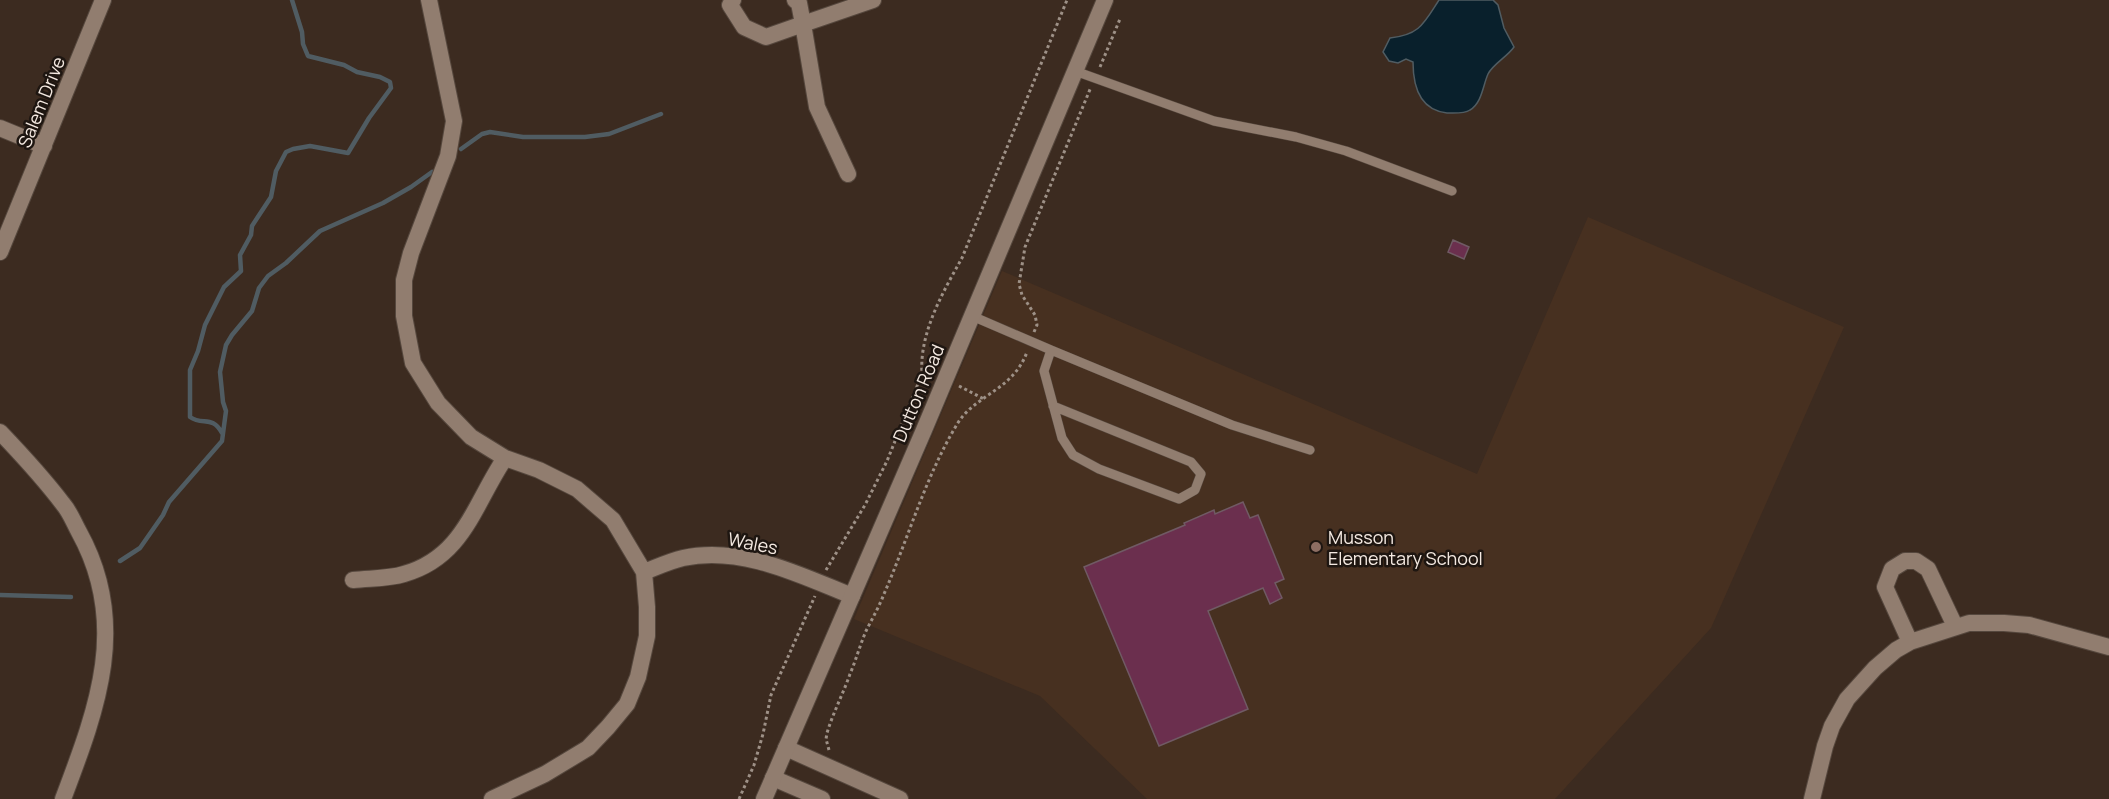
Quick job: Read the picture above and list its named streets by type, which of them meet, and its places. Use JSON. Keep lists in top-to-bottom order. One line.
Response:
{"streets":{"street":["Salem Drive","Dutton Road","Wales"]},"crossings":[["Dutton Road","Wales"]],"places":["Musson Elementary School"]}
